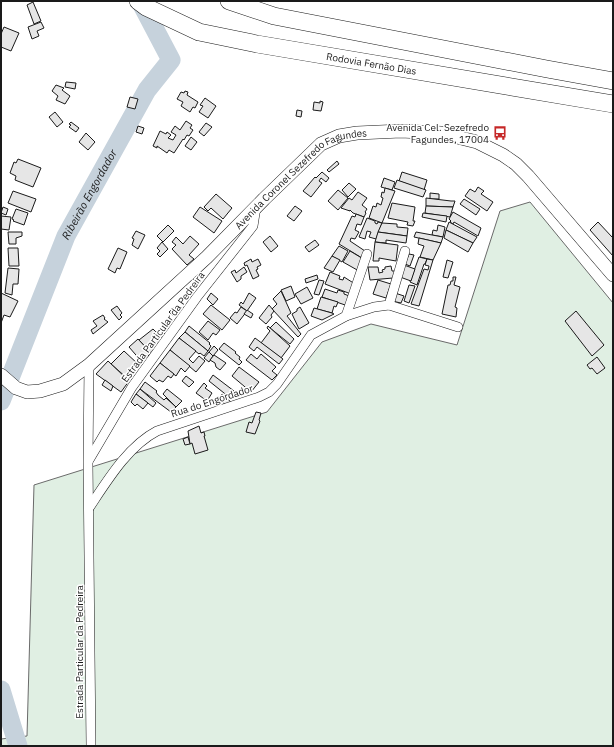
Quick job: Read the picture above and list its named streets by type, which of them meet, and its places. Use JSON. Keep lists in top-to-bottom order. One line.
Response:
{"streets":{"highway":["Rodovia Fernão Dias"],"main road":["Avenida Coronel Sezefredo Fagundes"],"street":["Estrada Particular da Pedreira","Rua do Engordador"]},"crossings":[["Avenida Coronel Sezefredo Fagundes","Estrada Particular da Pedreira"],["Estrada Particular da Pedreira","Rua do Engordador"]],"water":["Ribeirão Engordador"],"places":{"bus stop":["Avenida Cel. Sezefredo Fagundes, 17004"]}}
